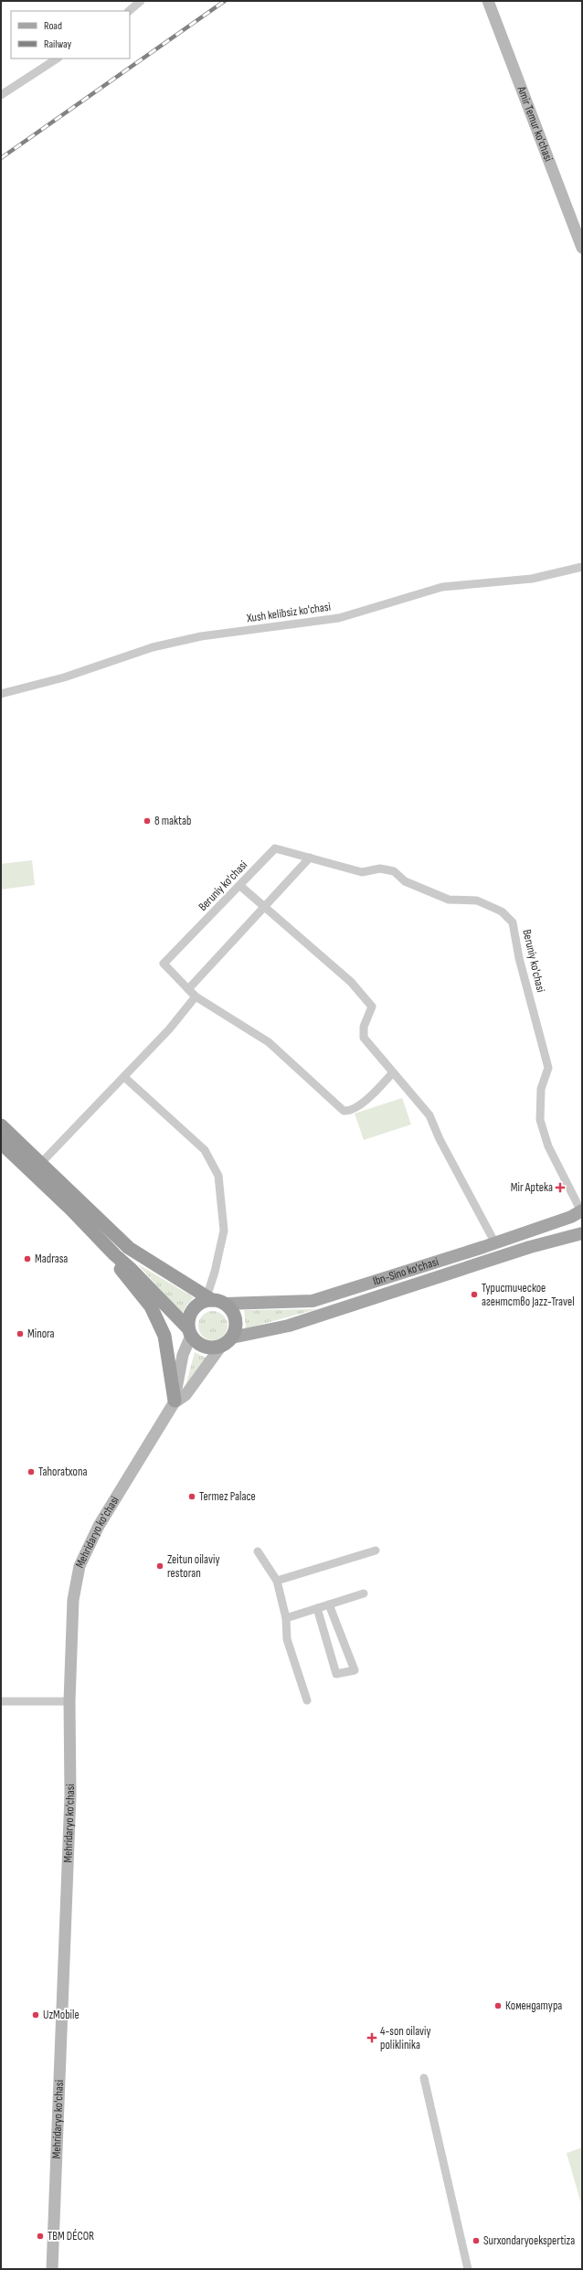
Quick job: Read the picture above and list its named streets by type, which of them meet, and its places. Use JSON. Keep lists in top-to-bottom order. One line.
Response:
{"streets":{"main road":["Amir Temur ko'chasi","Ibn-Sino ko'chasi","Мehridaryo ko'chasi"],"street":["Xush kelibsiz ko'chasi","Beruniy ko'chasi"]},"crossings":[["Beruniy ko'chasi","Ibn-Sino ko'chasi"]],"places":{"other":["8 maktab","Madrasa","Туристическое агентство Jazz-Travel","Minora","Tahoratxona","Termez Palace","Zeitun oilaviy restoran","Комендатура","UzMobile","TBM DÉCOR","Surxondaryoekspertiza"],"health":["Mir Apteka","4-son oilaviy poliklinika"]},"legend":["Road","Railway"]}
